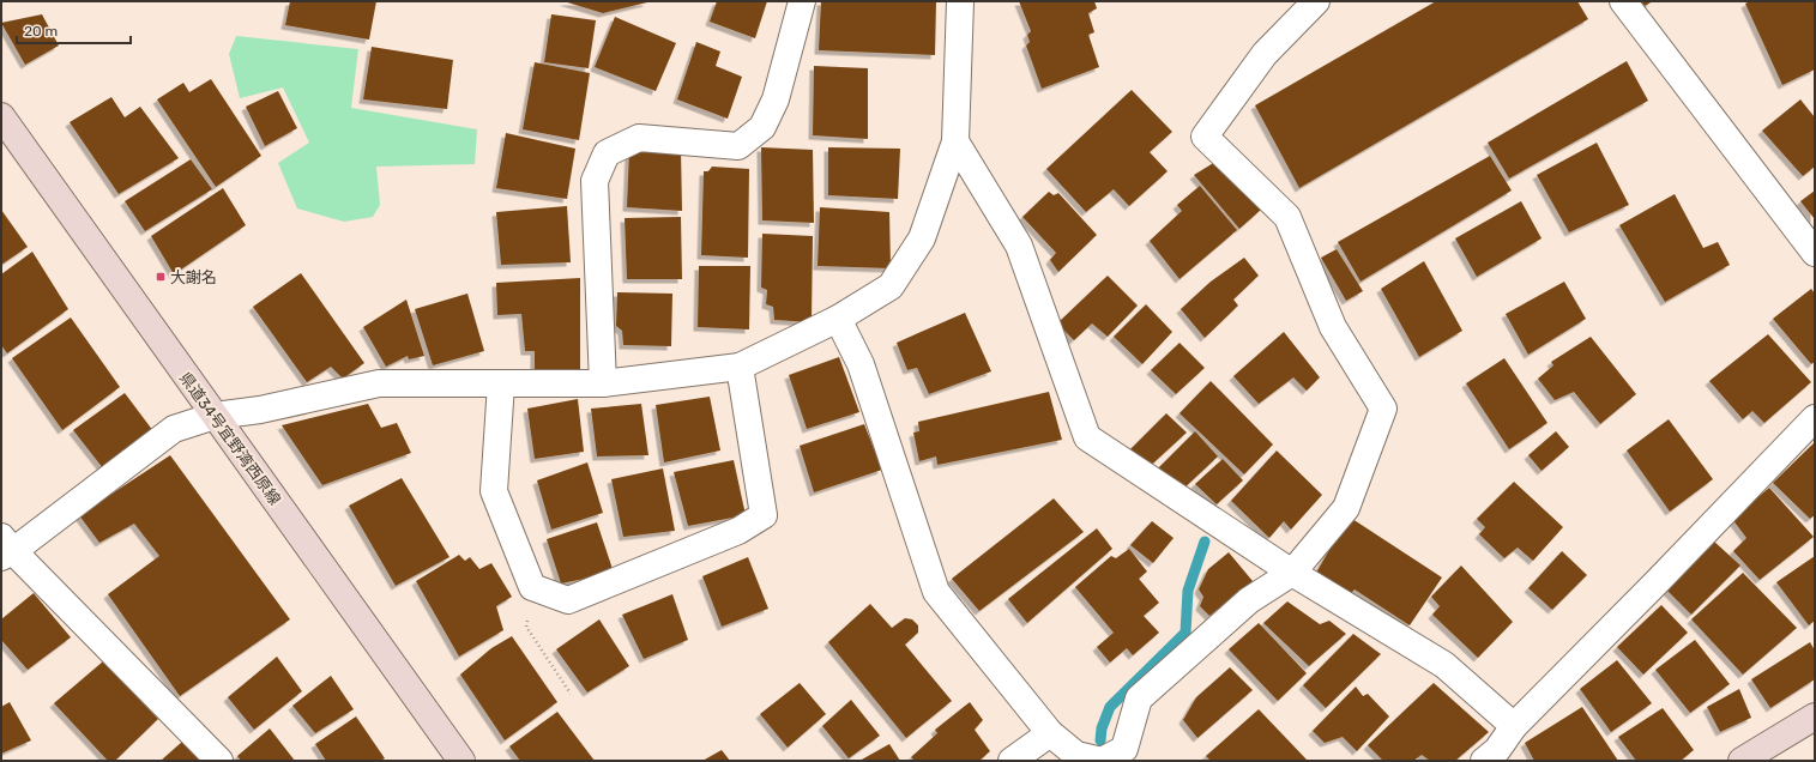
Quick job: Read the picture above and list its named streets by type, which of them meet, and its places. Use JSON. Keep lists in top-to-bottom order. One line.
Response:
{"streets":{"main road":["県道34号宜野湾西原線"]},"places":{"transit":["大謝名"]},"scale_bar":"20 m"}
